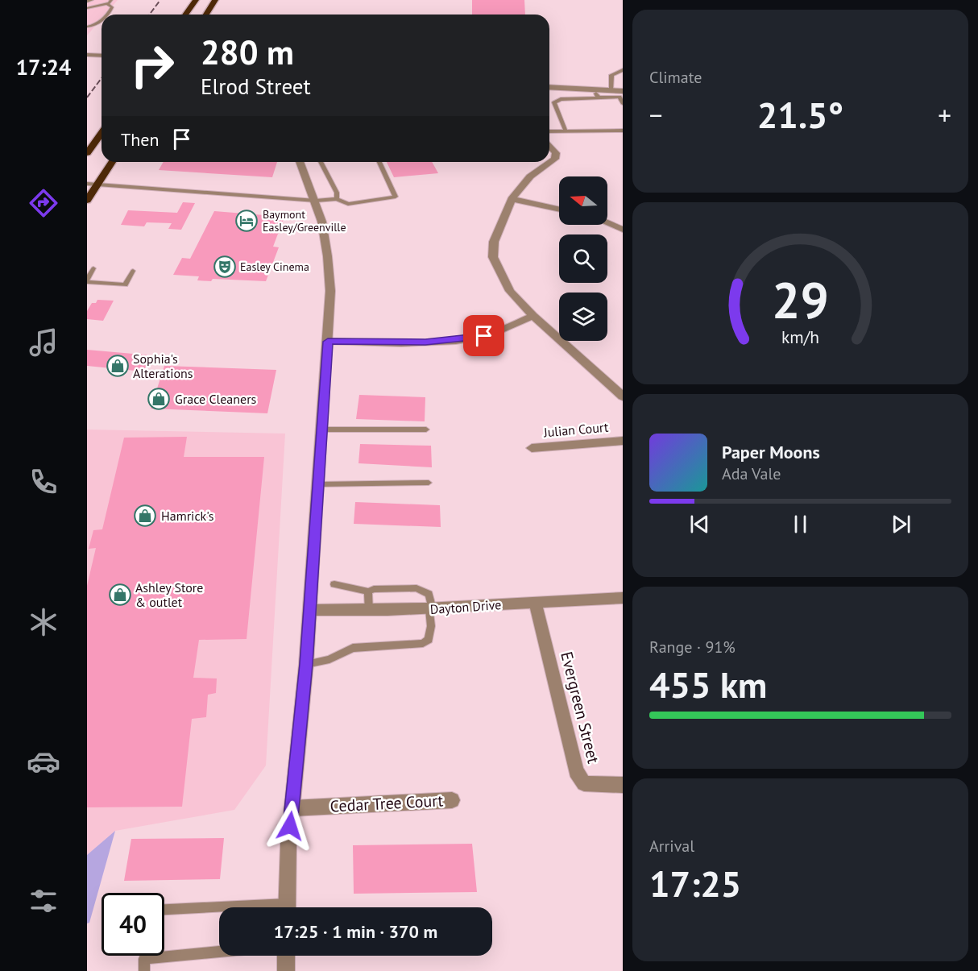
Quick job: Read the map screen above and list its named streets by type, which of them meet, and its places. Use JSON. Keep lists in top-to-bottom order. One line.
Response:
{"streets":{"street":["Julian Court","Dayton Drive","Evergreen Street","Cedar Tree Court"]},"crossings":[["Dayton Drive","Evergreen Street"]],"places":{"hotel":["Baymont Easley/Greenville"],"theatre":["Easley Cinema"],"shop":["Sophia's Alterations","Grace Cleaners","Hamrick's","Ashley Store & outlet"]},"north":"left","page":{"tabs":"17:24","tile":["Climate",["Range · 91%","455 km"],["Arrival","17:25"]],"turn":["280 m","Elrod Street"],"heat":["−","21.5°","+"],"then":"Then","song":["Paper Moons","Ada Vale"],"limit":"40","trip":"17:25 · 1 min · 370 m","gauge":["29","km/h"]}}
